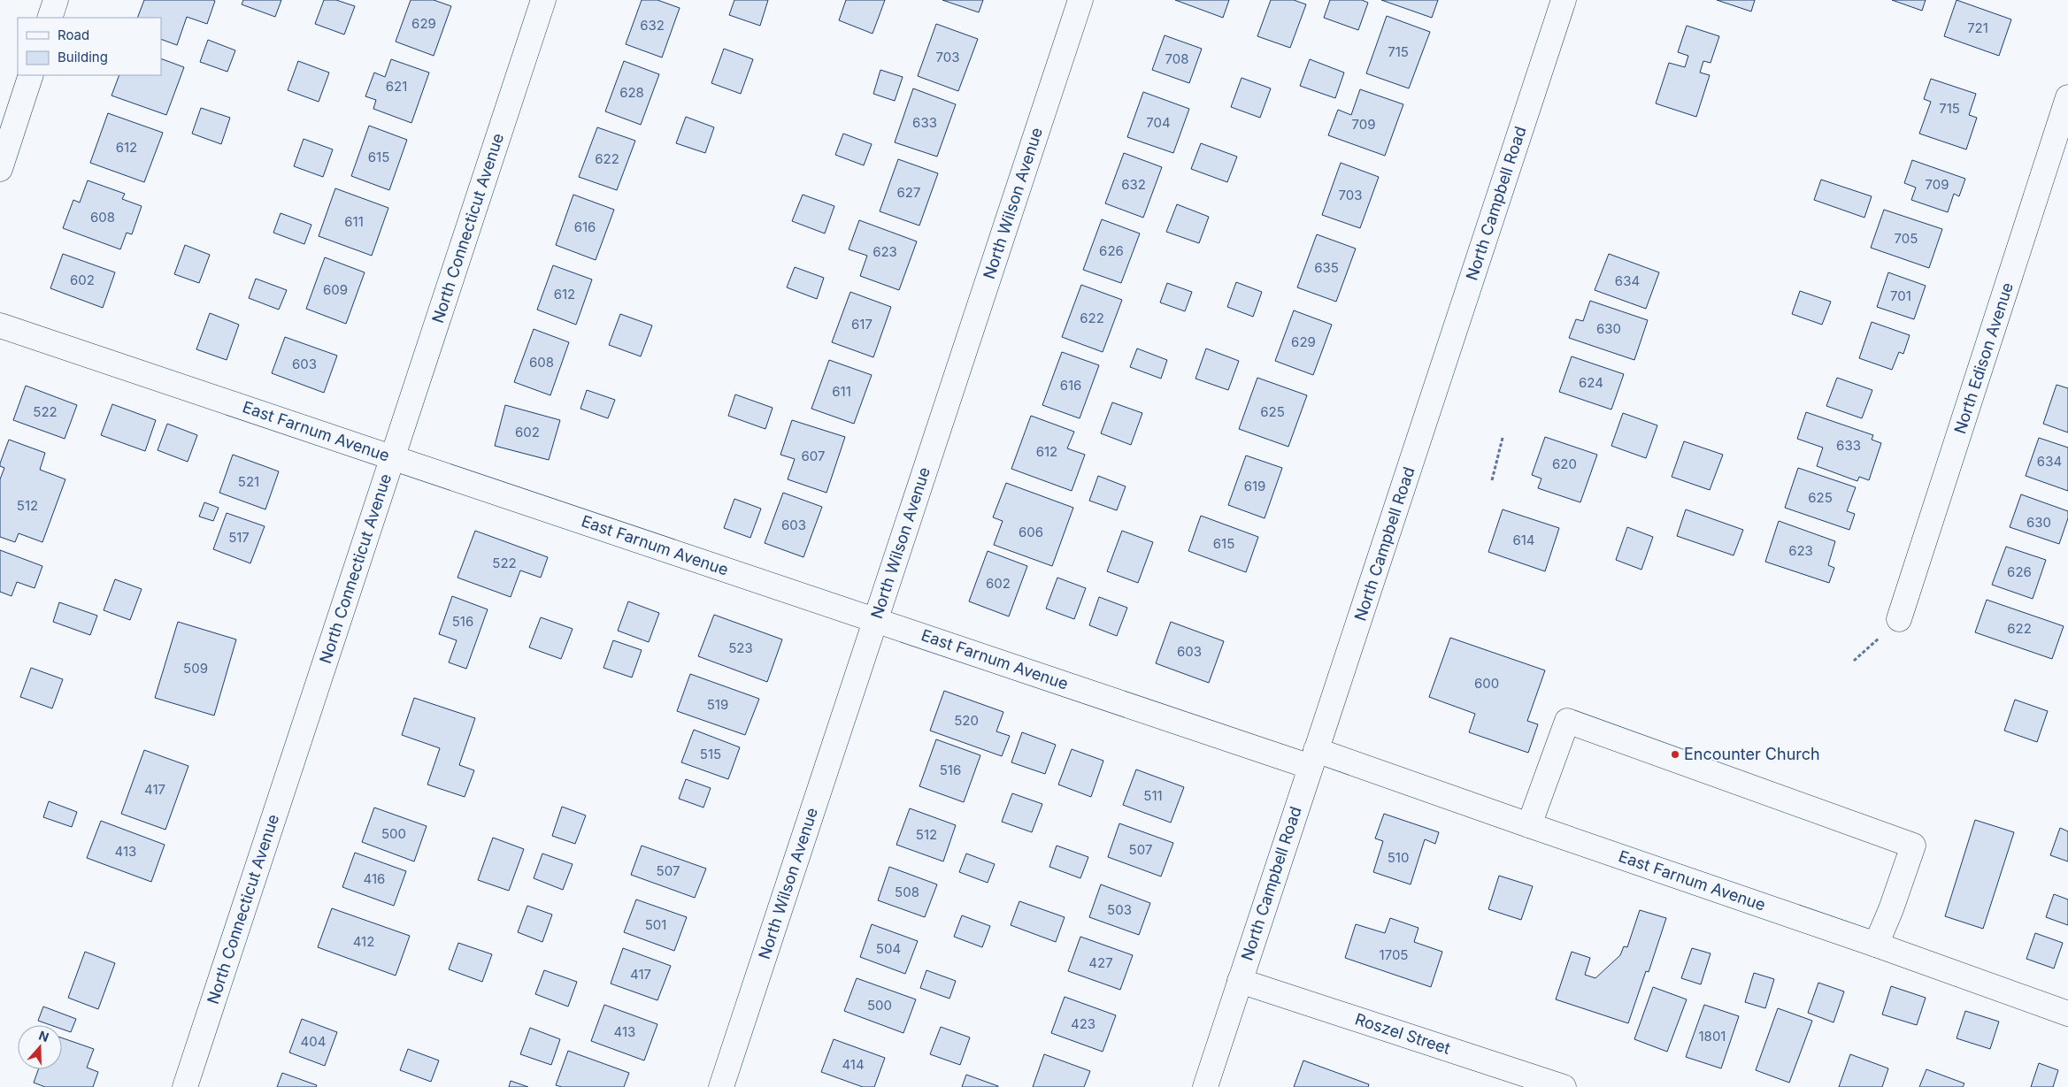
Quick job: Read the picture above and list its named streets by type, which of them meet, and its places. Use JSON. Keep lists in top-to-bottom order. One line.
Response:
{"streets":{"street":["North Wilson Avenue","North Campbell Road","North Connecticut Avenue","North Edison Avenue","East Farnum Avenue","Roszel Street"]},"crossings":[["North Wilson Avenue","East Farnum Avenue"],["North Campbell Road","East Farnum Avenue"],["North Campbell Road","Roszel Street"],["North Connecticut Avenue","East Farnum Avenue"]],"places":["Encounter Church"],"house_numbers":["629","632","721","715","703","708","621","628","715","633","704","709","612","615","622","632","709","627","703","608","611","616","705","626","623","635","602","634","609","612","701","622","617","630","629","608","603","624","616","611","522","625","602","633","612","607","634","620","521","619","625","512","630","603","606","517","614","615","623","522","626","602","516","622","523","603","509","600","519","520","515","516","417","511","500","512","507","413","510","507","416","508","503","501","412","504","1705","427","417","500","423","413","1801","404","414"],"legend":["Road","Building"],"north":"top"}
